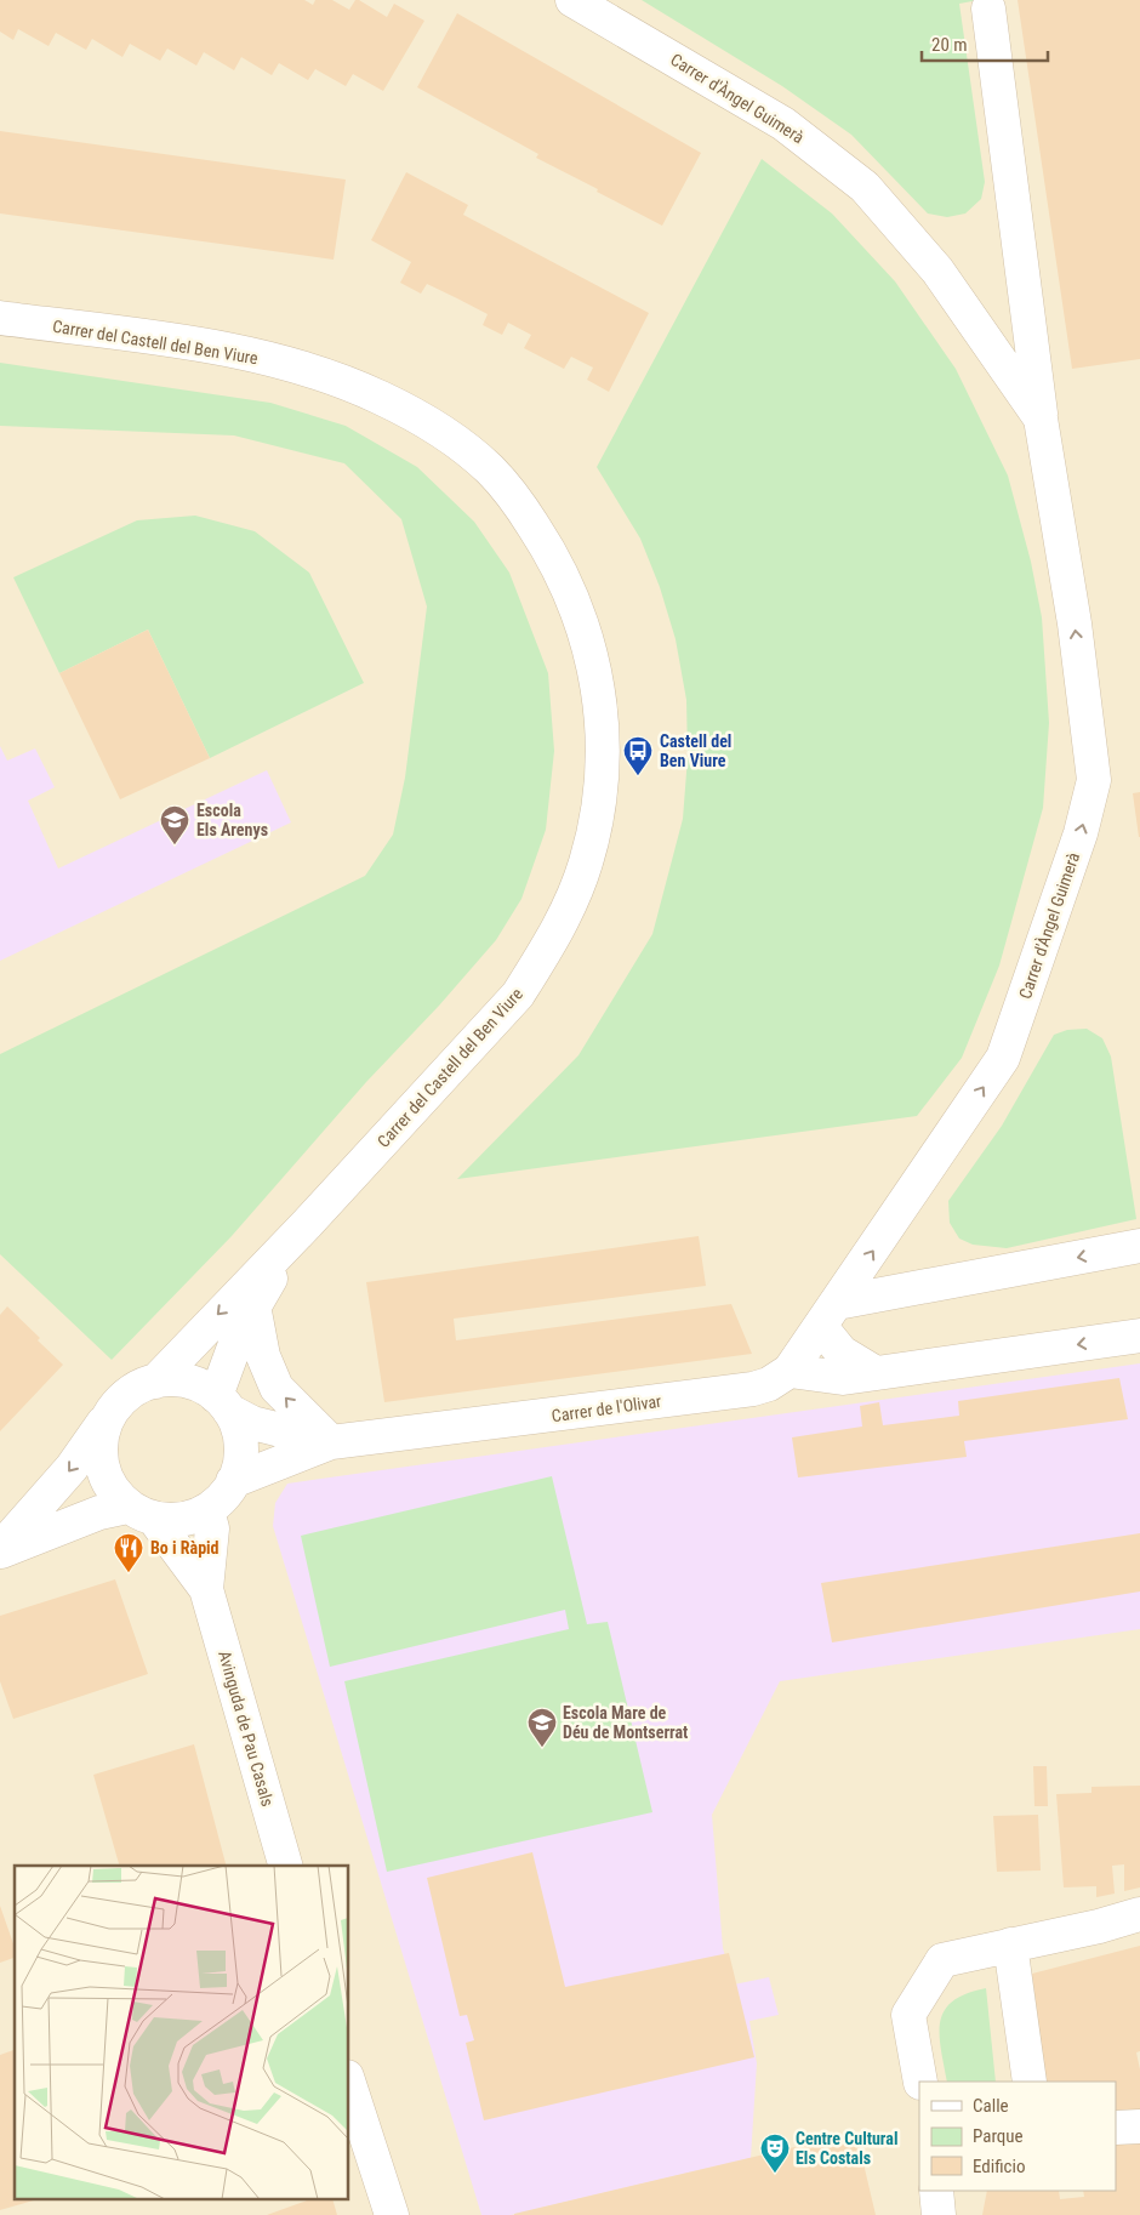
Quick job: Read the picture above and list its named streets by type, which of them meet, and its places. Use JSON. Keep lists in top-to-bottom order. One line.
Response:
{"streets":{"street":["Carrer d'Àngel Guimerà","Carrer del Castell del Ben Viure","Carrer de l'Olivar","Avinguda de Pau Casals"]},"crossings":[["Carrer d'Àngel Guimerà","Carrer de l'Olivar"],["Carrer del Castell del Ben Viure","Carrer de l'Olivar"],["Carrer del Castell del Ben Viure","Avinguda de Pau Casals"],["Carrer de l'Olivar","Avinguda de Pau Casals"]],"one_way":["Carrer d'Àngel Guimerà"],"places":{"bus stop":["Castell del Ben Viure"],"school or university":["Escola Els Arenys","Escola Mare de Déu de Montserrat"],"restaurant":["Bo i Ràpid"],"theatre":["Centre Cultural Els Costals"]},"legend":["Calle","Parque","Edificio"],"scale_bar":"20 m"}
